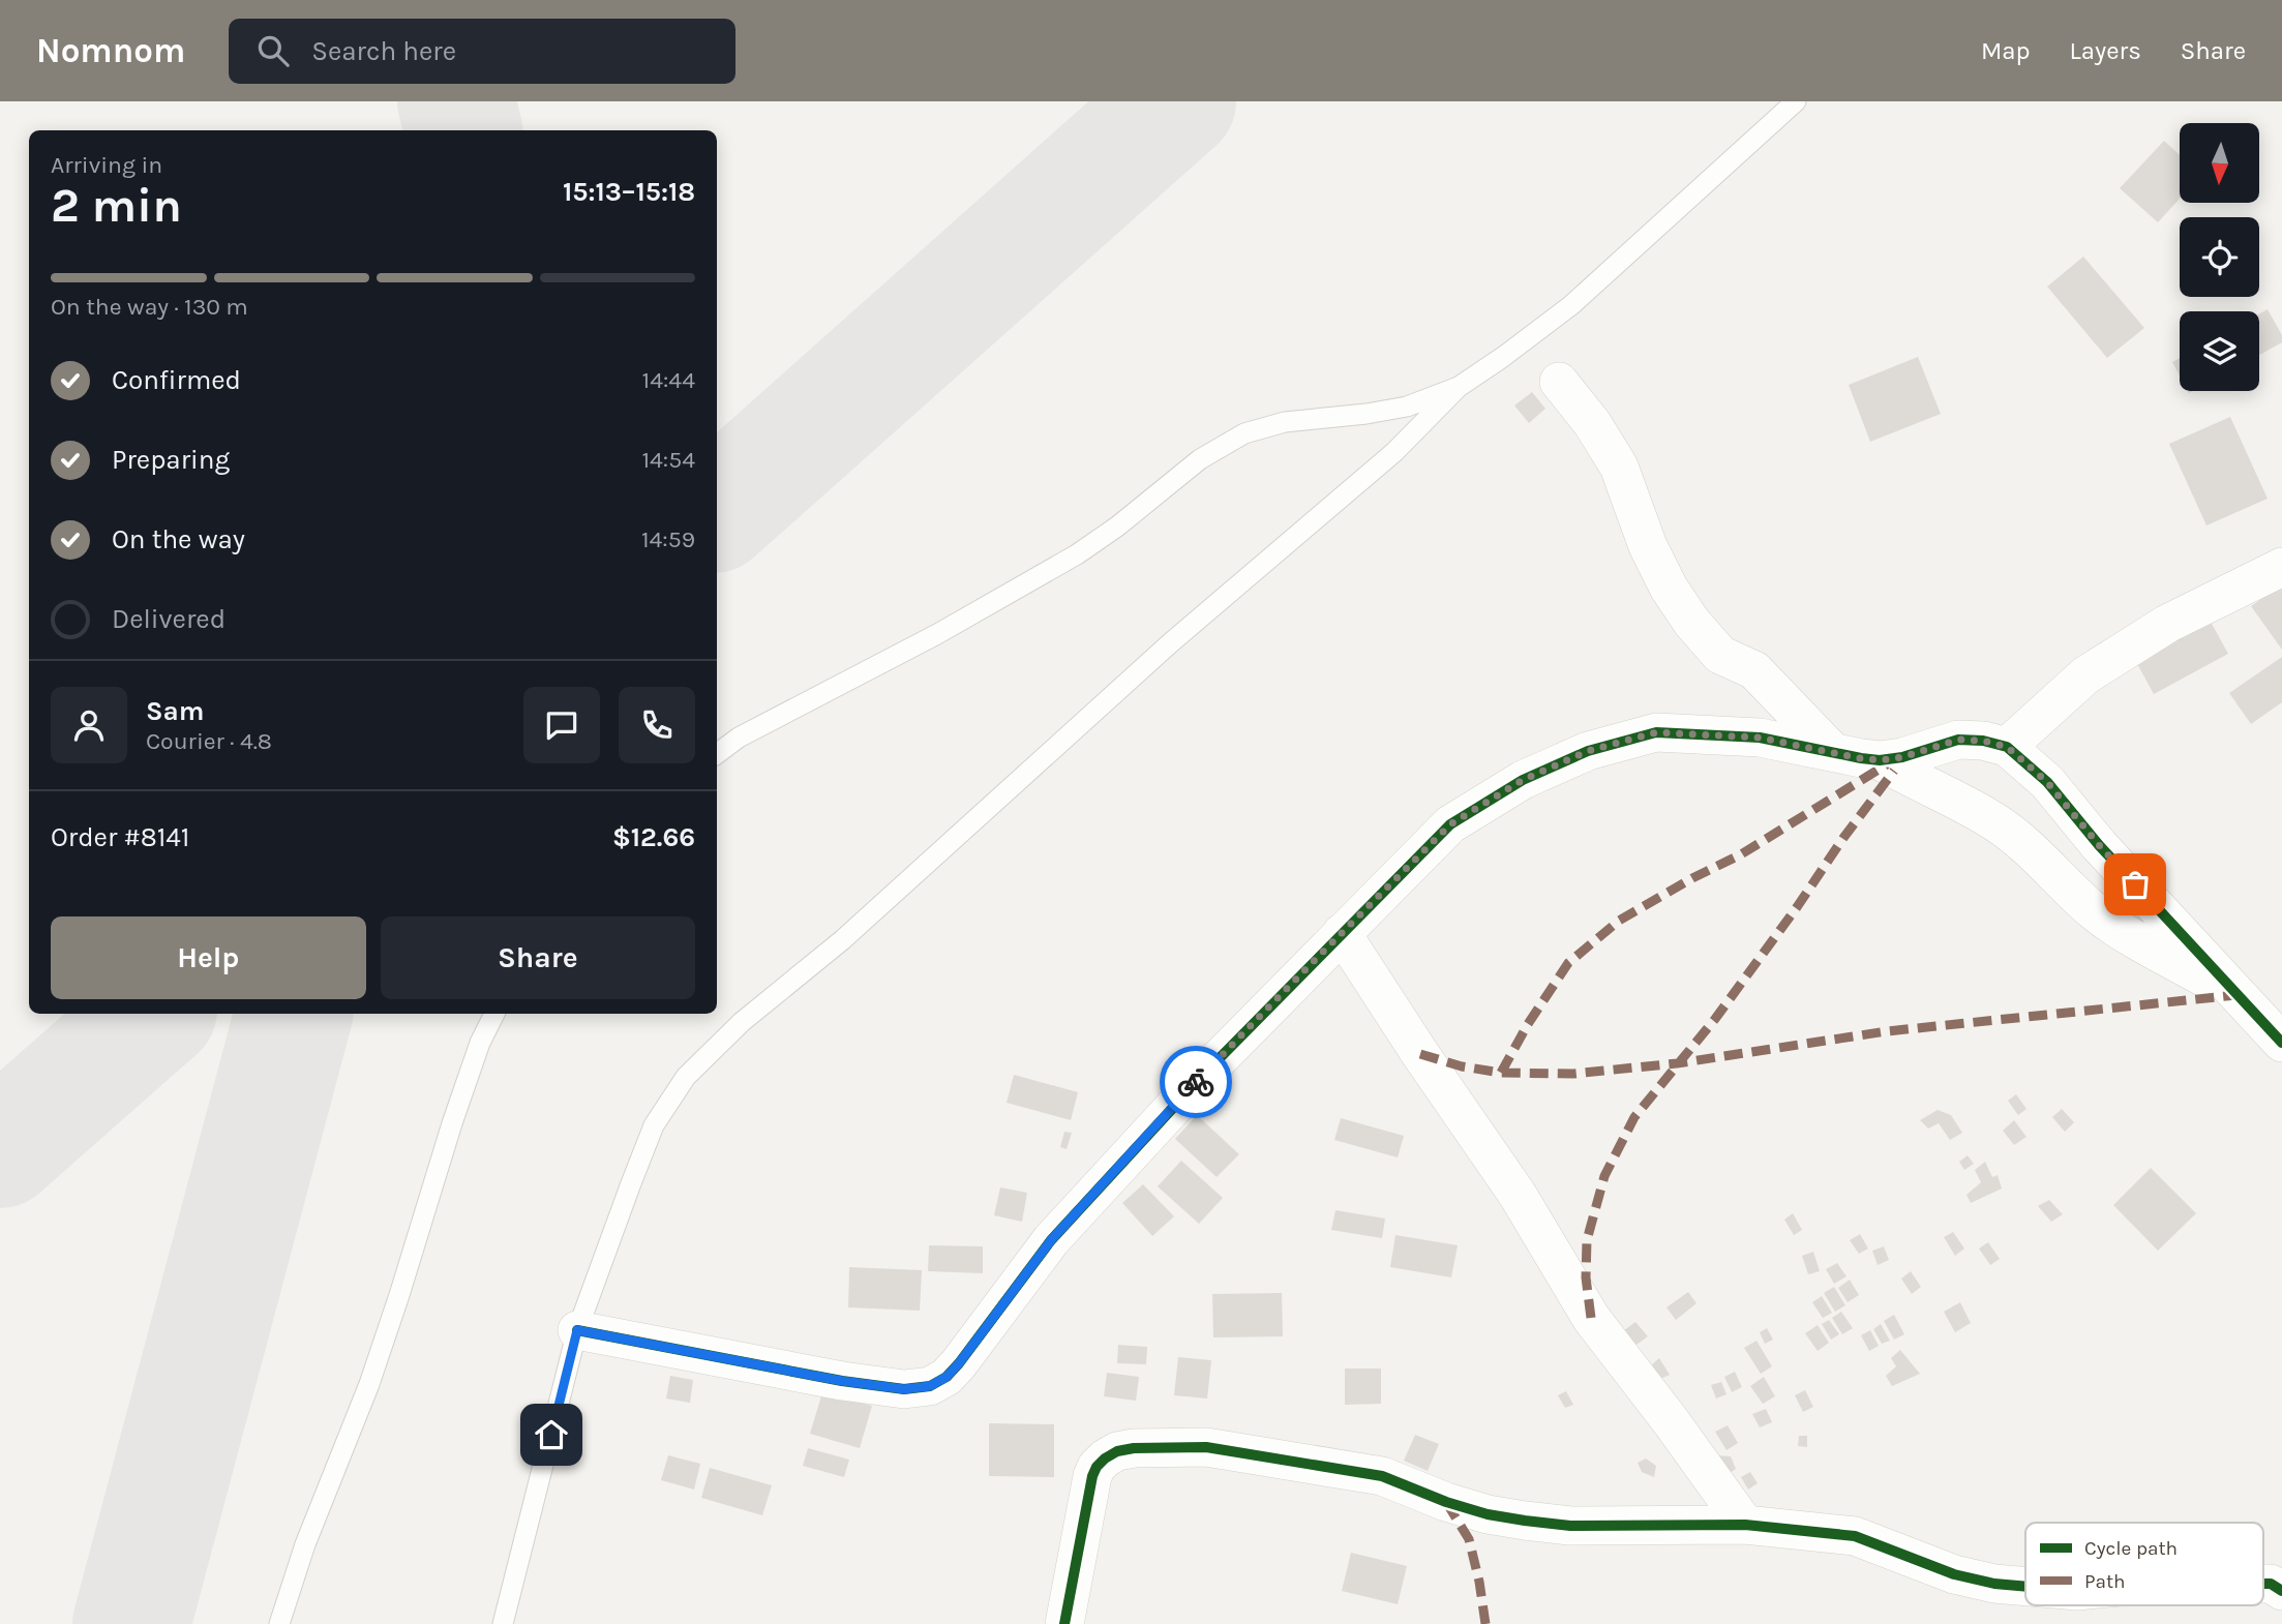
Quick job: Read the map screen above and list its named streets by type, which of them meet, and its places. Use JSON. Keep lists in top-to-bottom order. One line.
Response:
{"legend":["Cycle path","Path"],"north":"bottom","page":{"header":"Nomnom","search":"Search here","nav":["Map","Layers","Share"],"heading":["2 min","Arriving in","15:13–15:18"],"panel":["Sam","Courier · 4.8","Order #8141","$12.66"],"bar":"On the way · 130 m","list":[["Confirmed","14:44"],["Preparing","14:54"],["On the way","14:59"],"Delivered"],"buttons":["Help","Share"]}}
